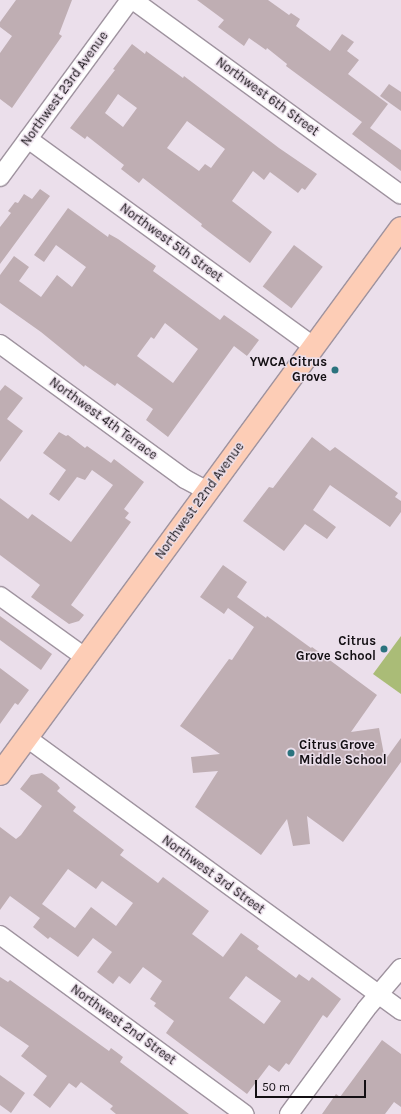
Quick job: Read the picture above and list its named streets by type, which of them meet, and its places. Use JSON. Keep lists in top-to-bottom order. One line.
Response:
{"streets":{"main road":["Northwest 22nd Avenue"],"street":["Northwest 23rd Avenue","Northwest 6th Street","Northwest 5th Street","Northwest 4th Terrace","Northwest 3rd Street","Northwest 2nd Street"]},"crossings":[["Northwest 23rd Avenue","Northwest 6th Street"],["Northwest 23rd Avenue","Northwest 5th Street"],["Northwest 5th Street","Northwest 22nd Avenue"],["Northwest 4th Terrace","Northwest 22nd Avenue"],["Northwest 22nd Avenue","Northwest 3rd Street"]],"places":["YWCA Citrus Grove","Citrus Grove School","Citrus Grove Middle School"],"scale_bar":"50 m"}
